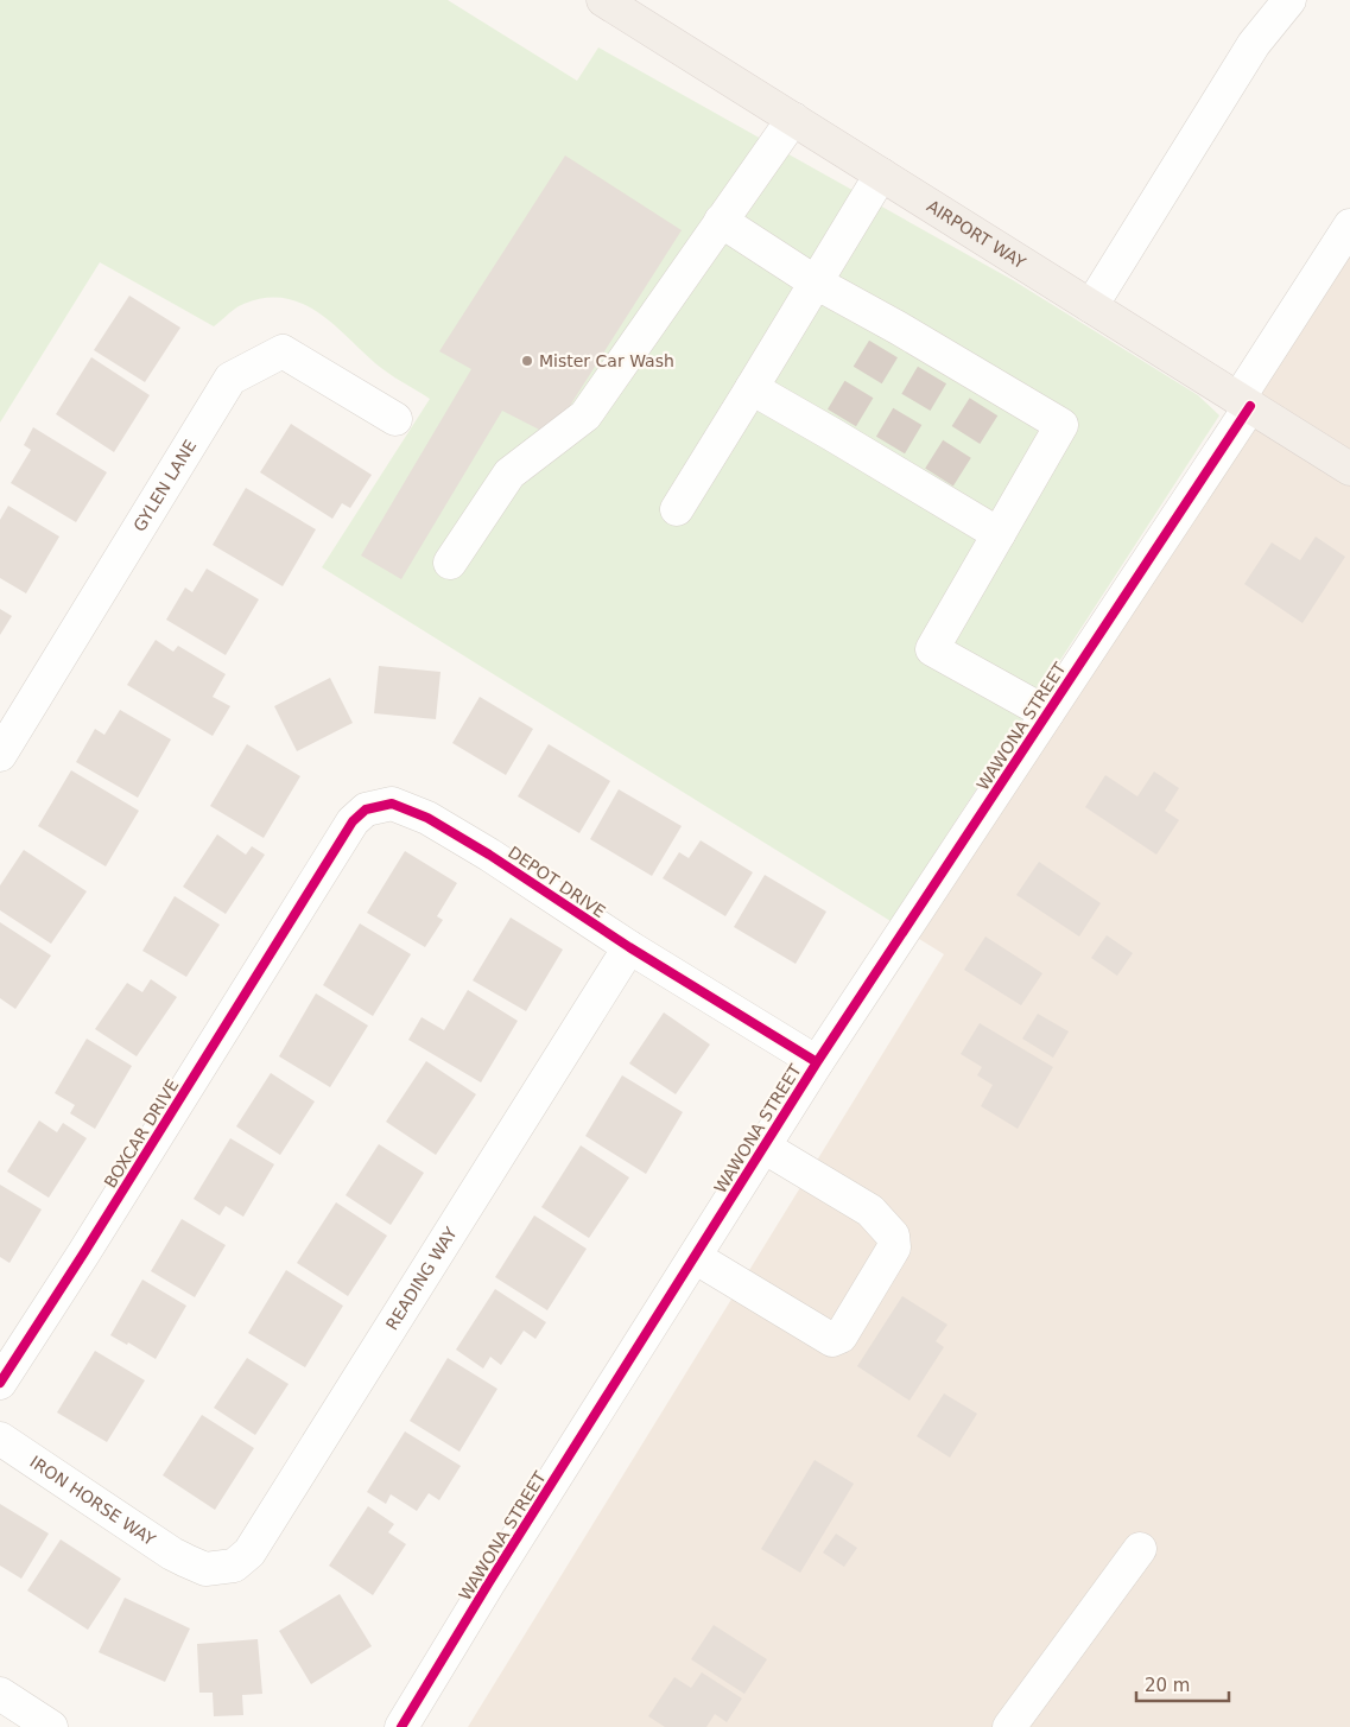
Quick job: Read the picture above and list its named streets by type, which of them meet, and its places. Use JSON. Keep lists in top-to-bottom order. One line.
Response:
{"streets":{"main road":["AIRPORT WAY"],"street":["GYLEN LANE","WAWONA STREET","DEPOT DRIVE","BOXCAR DRIVE","READING WAY","IRON HORSE WAY"]},"crossings":[["AIRPORT WAY","WAWONA STREET"],["WAWONA STREET","DEPOT DRIVE"],["DEPOT DRIVE","BOXCAR DRIVE"],["DEPOT DRIVE","READING WAY"],["READING WAY","IRON HORSE WAY"]],"places":["Mister Car Wash"],"scale_bar":"20 m"}
